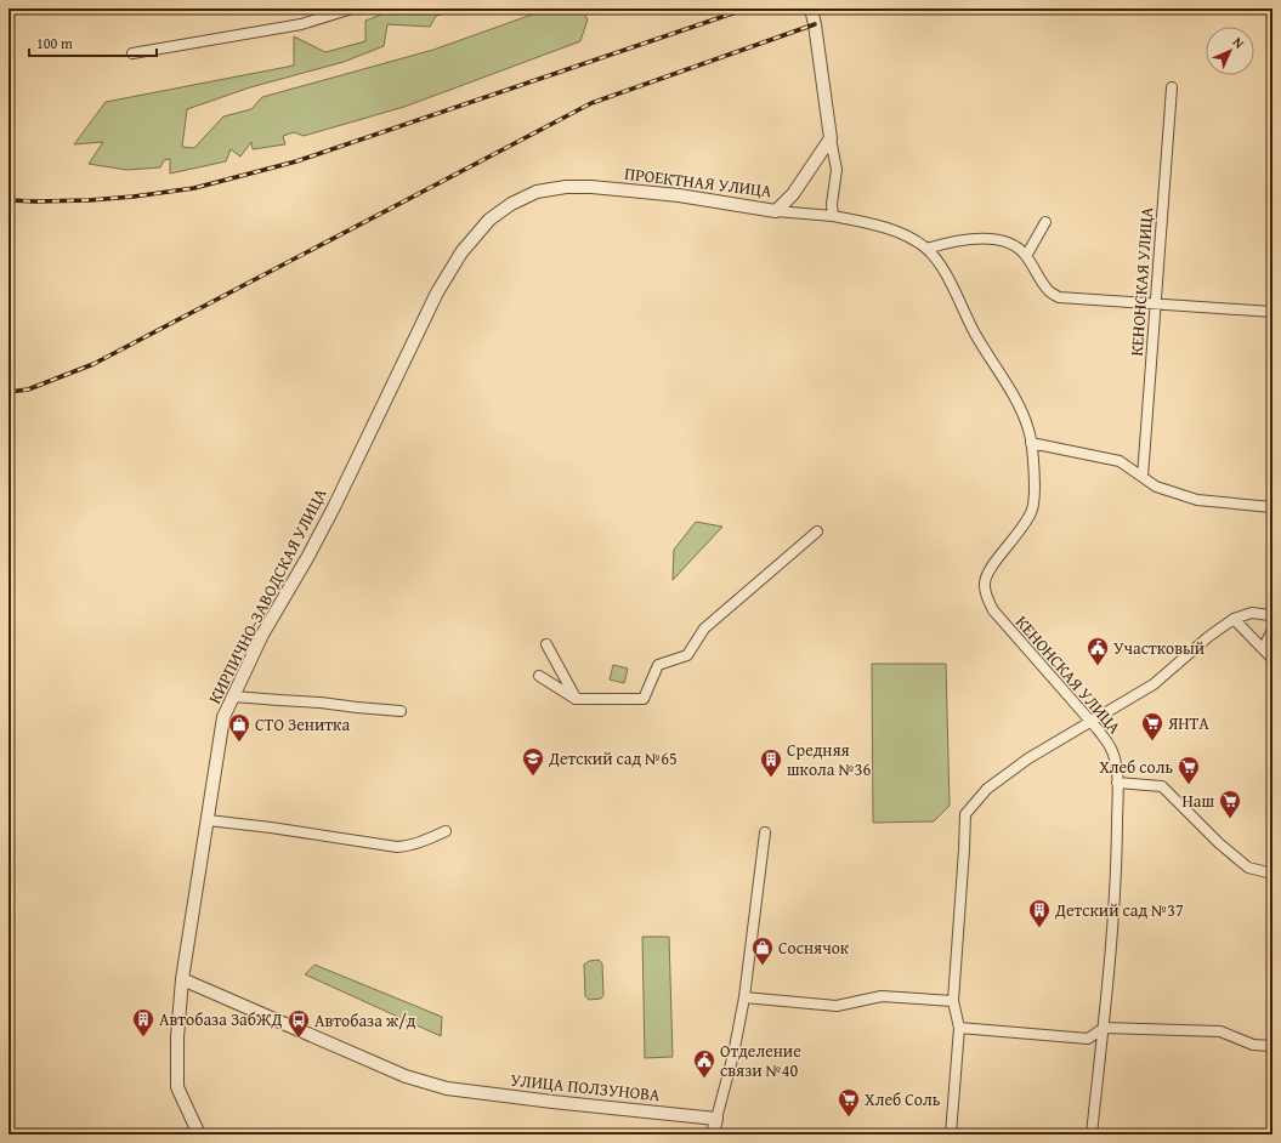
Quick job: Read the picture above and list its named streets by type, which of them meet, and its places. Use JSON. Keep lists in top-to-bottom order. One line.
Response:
{"streets":{"street":["ПРОЕКТНАЯ УЛИЦА","КЕНОНСКАЯ УЛИЦА","КИРПИЧНО-ЗАВОДСКАЯ УЛИЦА","УЛИЦА ПОЛЗУНОВА"]},"crossings":[["ПРОЕКТНАЯ УЛИЦА","КИРПИЧНО-ЗАВОДСКАЯ УЛИЦА"],["КИРПИЧНО-ЗАВОДСКАЯ УЛИЦА","УЛИЦА ПОЛЗУНОВА"]],"places":{"public building":["Участковый","Отделение связи №40"],"supermarket":["ЯНТА","Хлеб соль","Наш","Хлеб Соль"],"shop":["СТО Зенитка","Соснячок"],"school or university":["Детский сад №65"],"building":["Средняя школа №36","Детский сад №37","Автобаза ЗабЖД"],"bus stop":["Автобаза ж/д"]},"scale_bar":"100 m","north":"top right"}
